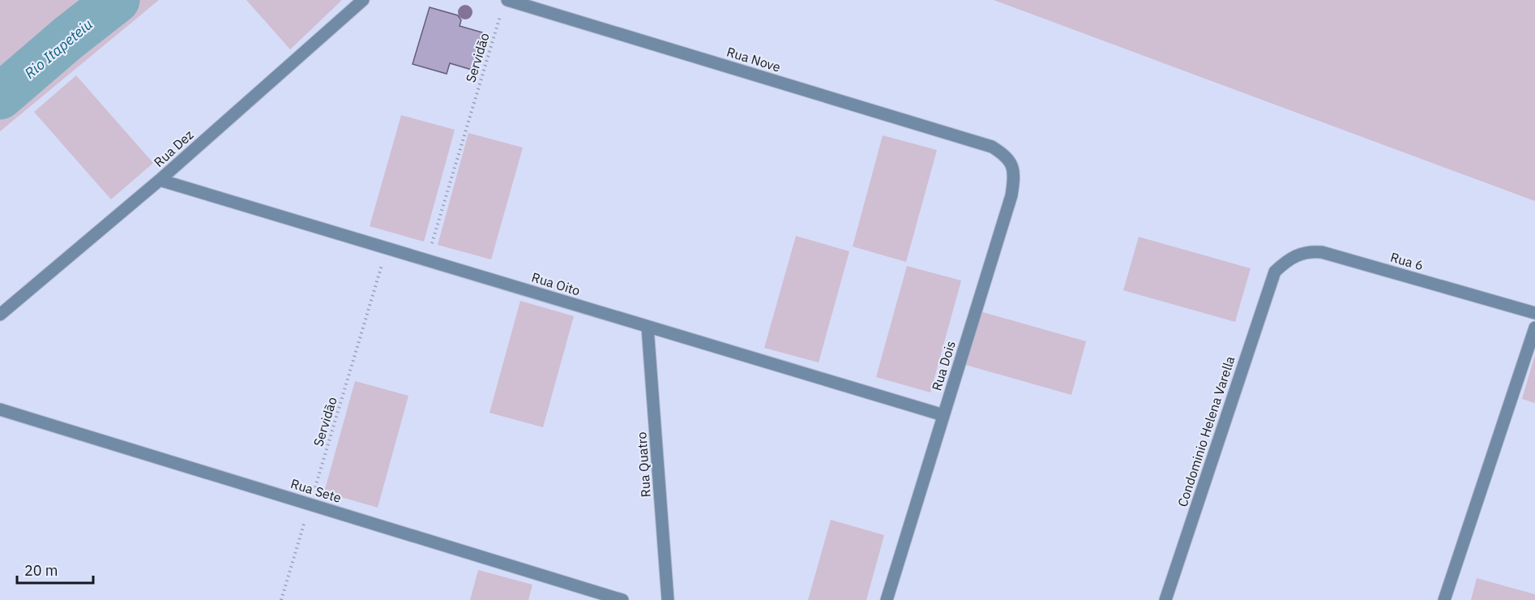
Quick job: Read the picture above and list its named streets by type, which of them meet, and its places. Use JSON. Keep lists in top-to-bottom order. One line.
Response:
{"streets":{"street":["Rua Nove","Rua Dez","Rua 6","Rua Oito","Rua Dois","Condominio Helena Varella","Rua Quatro","Rua Sete"],"path":["Servidão"]},"crossings":[["Servidão","Rua Nove"],["Servidão","Rua Oito"],["Servidão","Rua Sete"],["Rua Nove","Rua Dois"],["Rua Dez","Rua Oito"],["Rua 6","Condominio Helena Varella"],["Rua Oito","Rua Dois"],["Rua Oito","Rua Quatro"]],"water":["Rio Itapeteiu"],"scale_bar":"20 m"}
